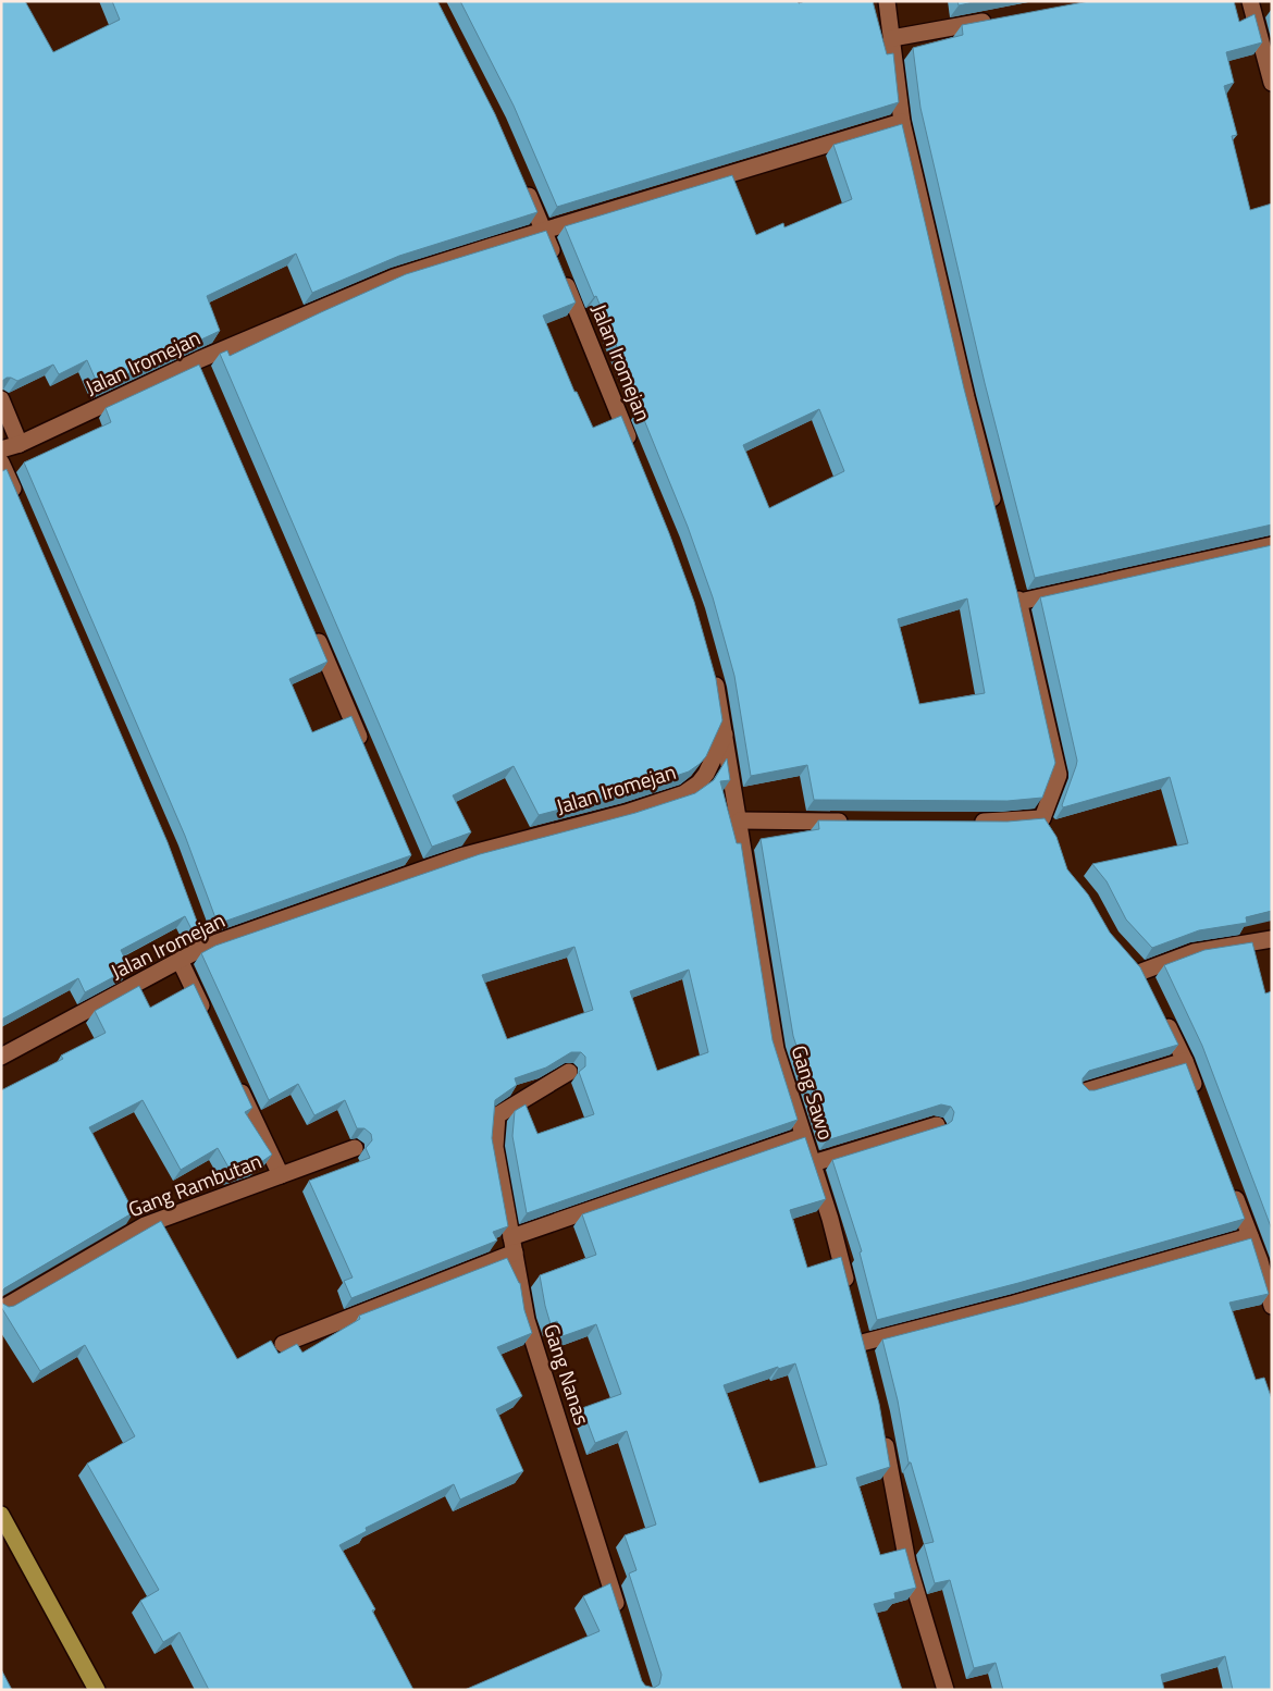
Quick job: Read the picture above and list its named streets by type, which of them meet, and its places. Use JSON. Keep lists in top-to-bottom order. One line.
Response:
{"streets":{"street":["Jalan Iromejan","Gang Sawo","Gang Rambutan","Gang Nanas"]},"crossings":[["Jalan Iromejan","Gang Sawo"]]}
